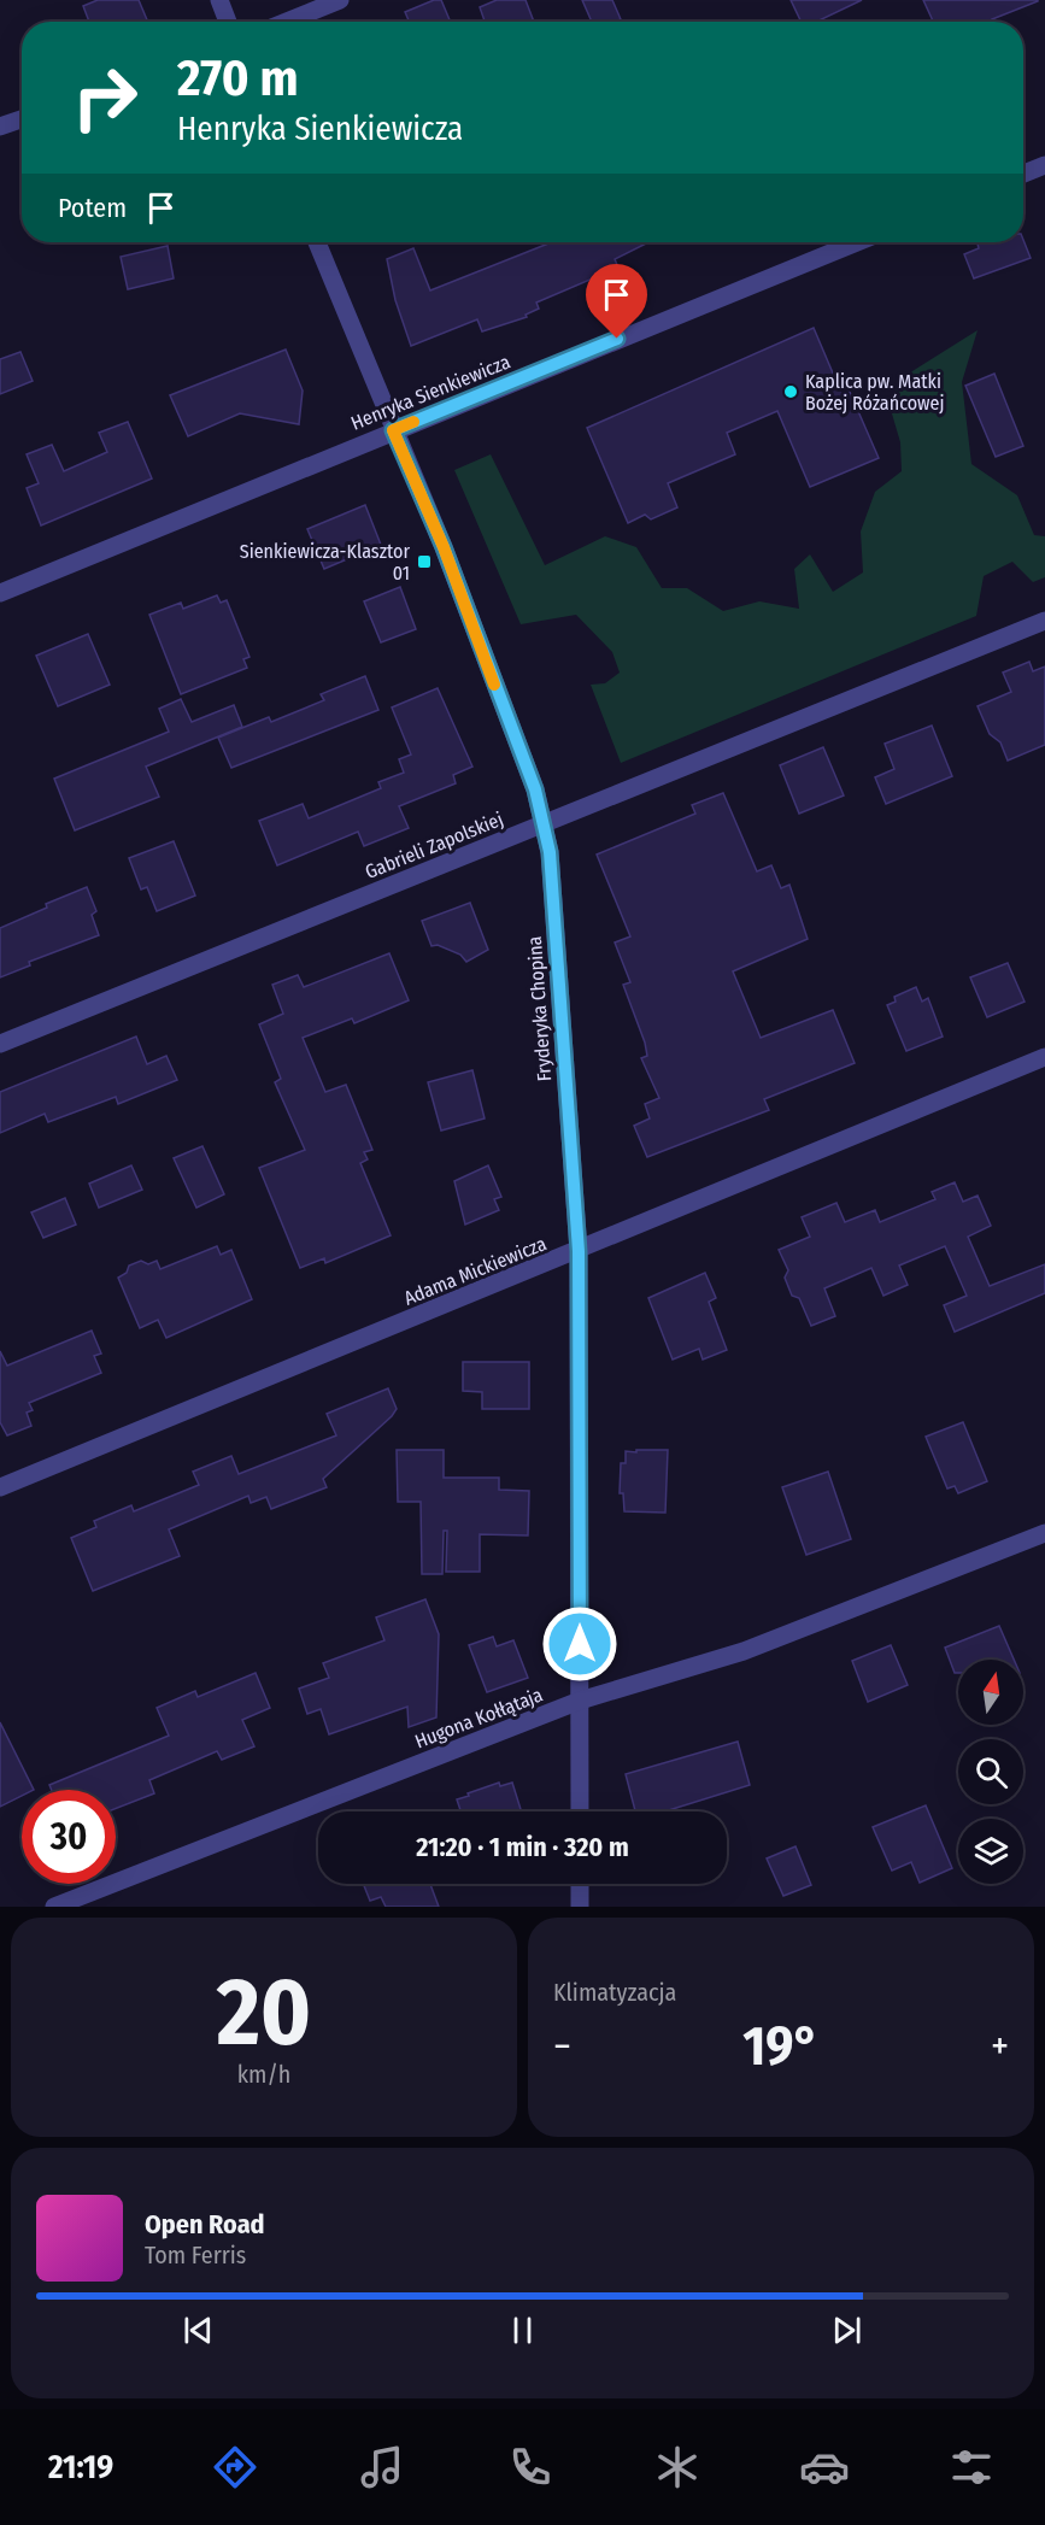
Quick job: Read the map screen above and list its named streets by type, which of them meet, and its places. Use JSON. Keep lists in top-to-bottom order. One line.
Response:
{"streets":{"street":["Henryka Sienkiewicza","Gabrieli Zapolskiej","Fryderyka Chopina","Adama Mickiewicza","Hugona Kołłątaja"]},"crossings":[["Henryka Sienkiewicza","Fryderyka Chopina"],["Gabrieli Zapolskiej","Fryderyka Chopina"],["Fryderyka Chopina","Adama Mickiewicza"],["Fryderyka Chopina","Hugona Kołłątaja"]],"places":{"other":["Kaplica pw. Matki Bożej Różańcowej"],"transit":["Sienkiewicza-Klasztor 01"]},"north":"top","page":{"turn":["270 m","Henryka Sienkiewicza"],"then":"Potem","limit":"30","trip":"21:20 · 1 min · 320 m","tile":[["20","km/h"],"Klimatyzacja"],"heat":["−","19°","+"],"song":["Open Road","Tom Ferris"],"tabs":"21:19"}}
